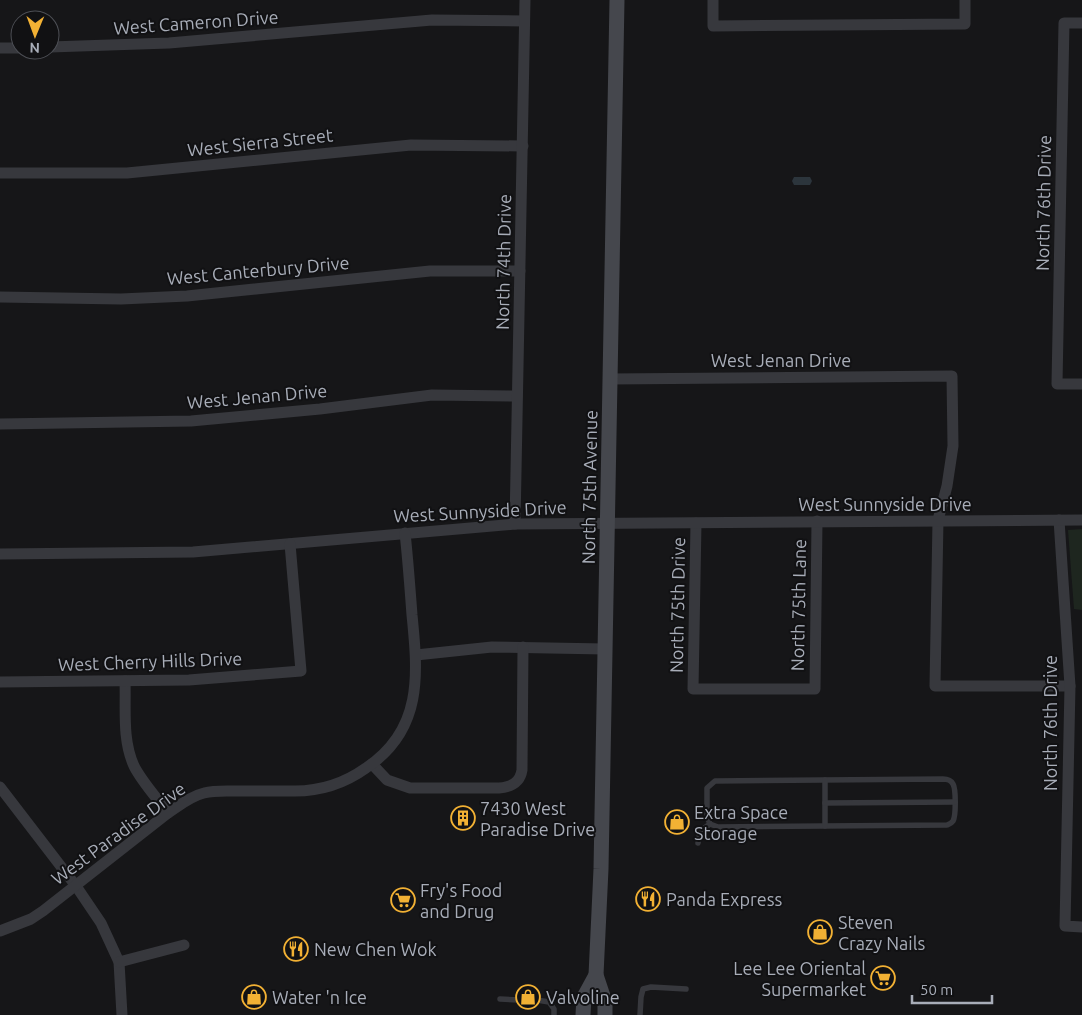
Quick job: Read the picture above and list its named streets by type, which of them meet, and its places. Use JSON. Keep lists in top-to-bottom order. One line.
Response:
{"streets":{"main road":["North 75th Avenue"],"street":["West Cameron Drive","West Sierra Street","North 76th Drive","North 74th Drive","West Canterbury Drive","West Jenan Drive","West Sunnyside Drive","North 75th Drive","North 75th Lane","West Cherry Hills Drive","West Paradise Drive"]},"crossings":[["West Cameron Drive","North 74th Drive"],["West Sierra Street","North 74th Drive"],["North 76th Drive","West Sunnyside Drive"],["North 74th Drive","West Canterbury Drive"],["North 74th Drive","West Jenan Drive"],["North 74th Drive","West Sunnyside Drive"],["West Jenan Drive","North 75th Avenue"],["West Jenan Drive","West Sunnyside Drive"],["North 75th Avenue","West Sunnyside Drive"],["West Sunnyside Drive","North 75th Drive"],["West Sunnyside Drive","North 75th Lane"],["West Sunnyside Drive","West Cherry Hills Drive"],["North 75th Drive","North 75th Lane"]],"places":{"building":["7430 West Paradise Drive"],"shop":["Extra Space Storage","Steven Crazy Nails","Water 'n Ice","Valvoline"],"restaurant":["Panda Express","New Chen Wok"],"supermarket":["Fry's Food and Drug","Lee Lee Oriental Supermarket"]},"scale_bar":"50 m","north":"bottom"}
